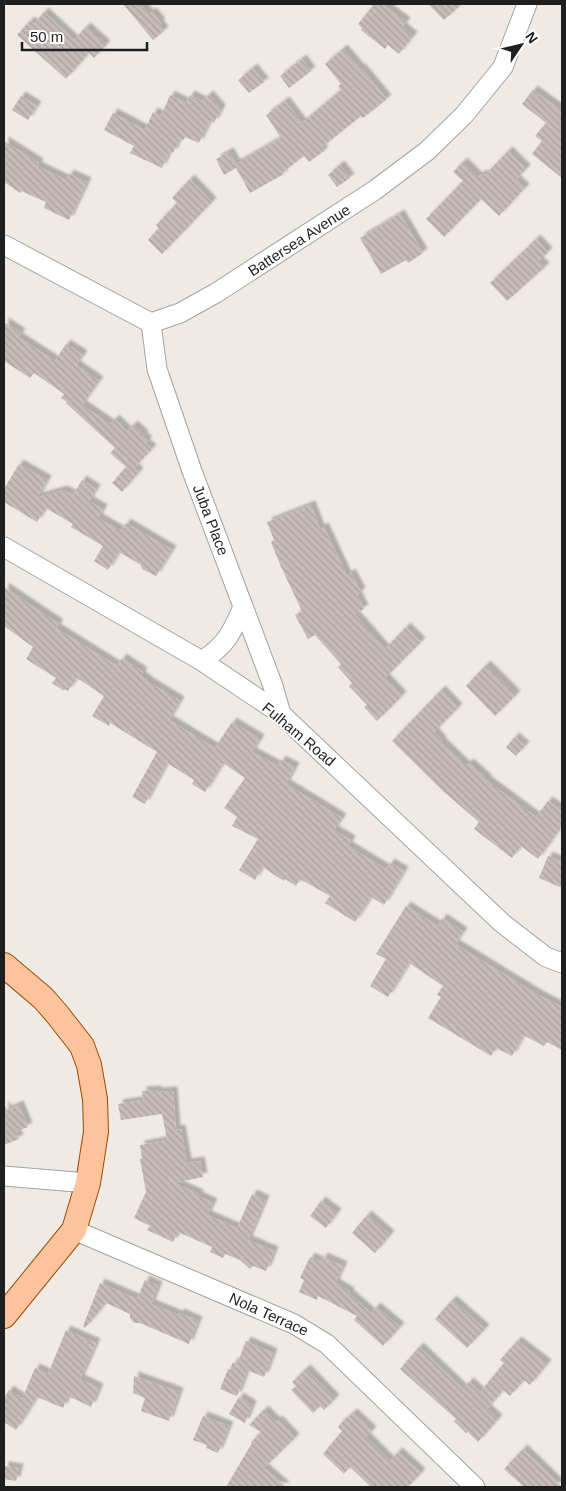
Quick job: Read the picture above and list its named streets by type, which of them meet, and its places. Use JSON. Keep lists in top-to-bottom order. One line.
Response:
{"streets":{"street":["Battersea Avenue","Juba Place","Fulham Road","Nola Terrace"]},"crossings":[["Battersea Avenue","Juba Place"],["Juba Place","Fulham Road"]],"scale_bar":"50 m","north":"top right"}
